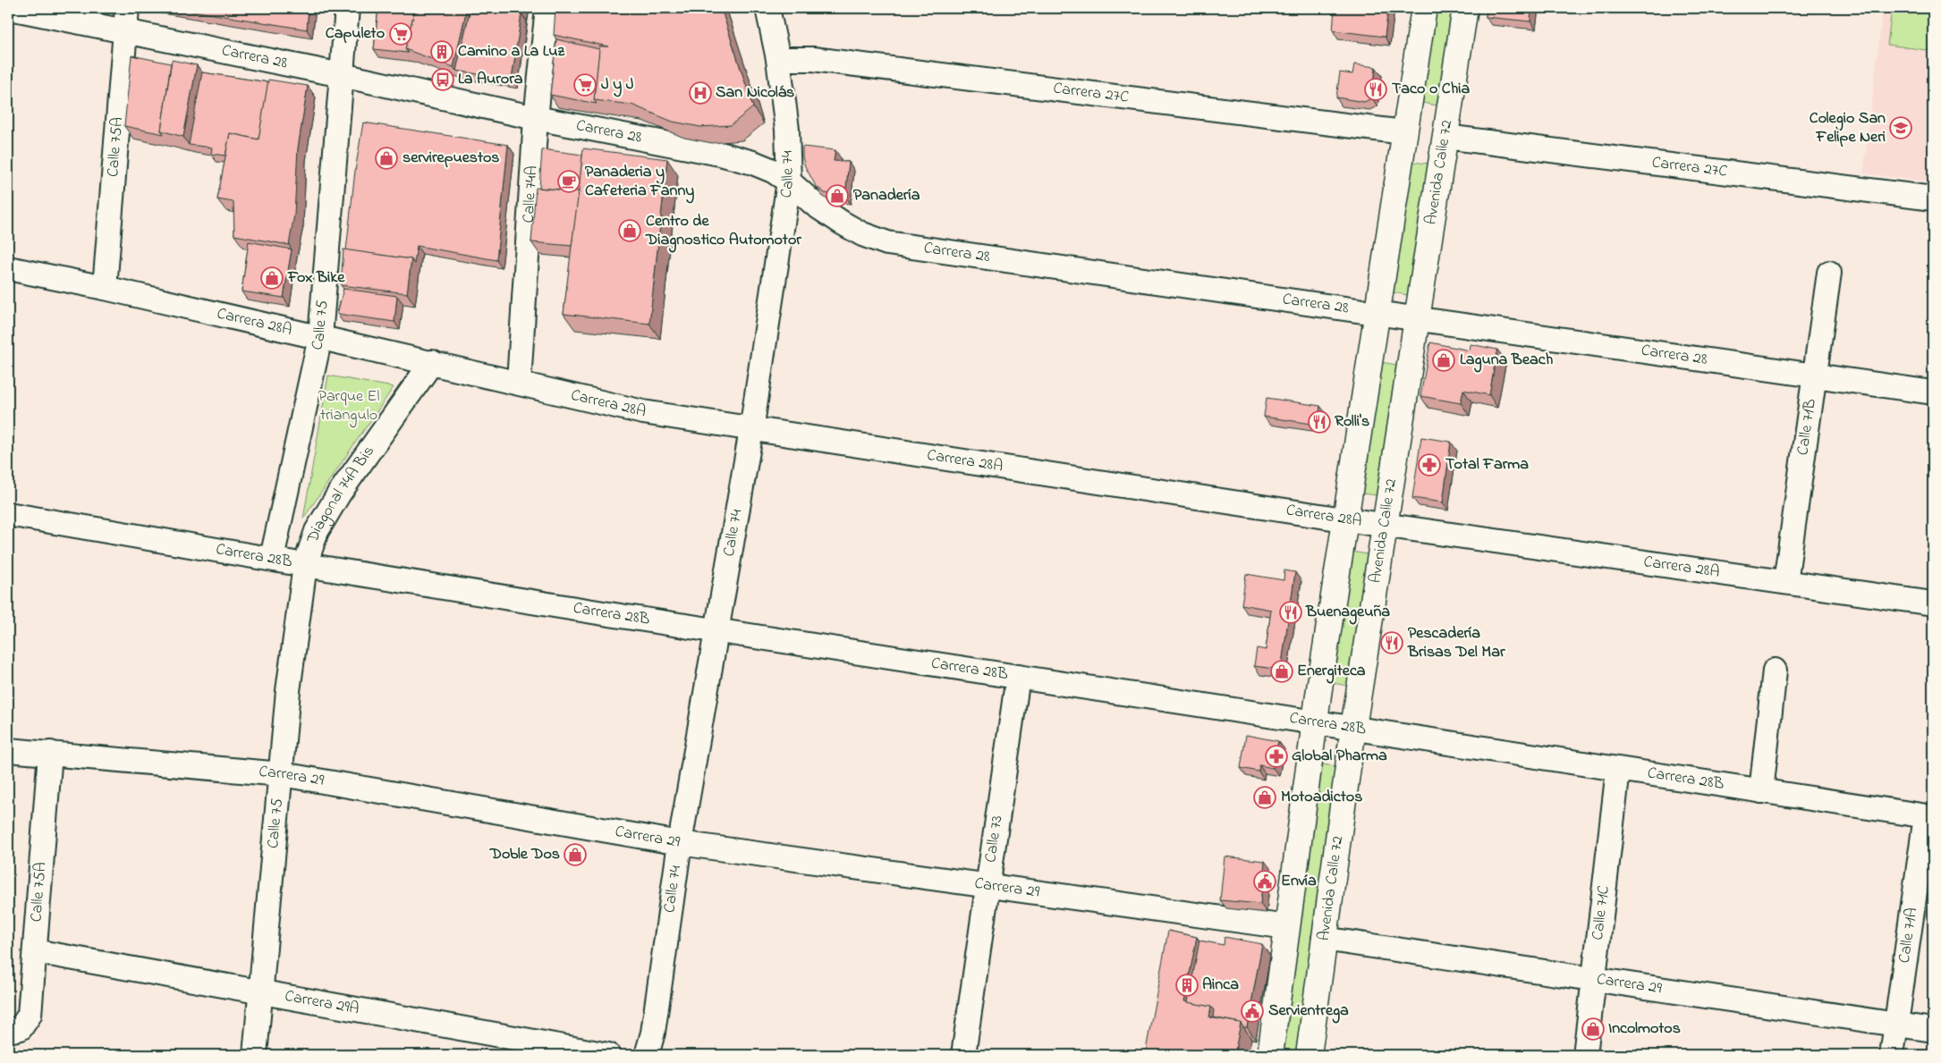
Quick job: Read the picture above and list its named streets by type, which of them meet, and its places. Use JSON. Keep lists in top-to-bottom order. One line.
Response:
{"streets":{"main road":["Avenida Calle 72"],"street":["Carrera 28","Carrera 27C","Calle 75A","Calle 74","Calle 74A","Carrera 28A","Calle 75","Calle 71B","Diagonal 74A Bis","Carrera 28B","Carrera 29","Calle 73","Calle 71C","Calle 71A","Carrera 29A"]},"crossings":[["Carrera 28","Calle 75A"],["Carrera 28","Avenida Calle 72"],["Carrera 28","Calle 74"],["Carrera 28","Calle 74A"],["Carrera 28","Calle 75"],["Carrera 28","Calle 71B"],["Carrera 27C","Avenida Calle 72"],["Carrera 27C","Calle 74"],["Calle 75A","Carrera 28A"],["Calle 75A","Carrera 29"],["Calle 75A","Carrera 29A"],["Avenida Calle 72","Carrera 28A"],["Avenida Calle 72","Carrera 28B"],["Avenida Calle 72","Carrera 29"],["Calle 74","Carrera 28A"],["Calle 74","Carrera 28B"],["Calle 74","Carrera 29"],["Calle 74A","Carrera 28A"],["Carrera 28A","Calle 75"],["Carrera 28A","Calle 71B"],["Carrera 28A","Diagonal 74A Bis"],["Calle 75","Diagonal 74A Bis"],["Calle 75","Carrera 28B"],["Calle 75","Carrera 29"],["Calle 75","Carrera 29A"],["Diagonal 74A Bis","Carrera 28B"],["Carrera 28B","Calle 73"],["Carrera 28B","Calle 71C"],["Carrera 28B","Calle 71A"],["Carrera 29","Calle 73"],["Carrera 29","Calle 71C"],["Carrera 29","Calle 71A"]],"parks":["Parque El triangulo"],"places":{"supermarket":["Capuleto","J y J"],"building":["Camino a La Luz","Ainca"],"bus stop":["La Aurora"],"restaurant":["Taco o Chia","Rolli's","Buenageuña","Pescadería Brisas Del Mar"],"hospital":["San Nicolás"],"school or university":["Colegio San Felipe Neri"],"shop":["servirepuestos","Panadería","Centro de Diagnostico Automotor","Fox Bike","Laguna Beach","Energiteca","Motoadictos","Doble Dos","Incolmotos"],"cafe":["Panaderia y Cafeteria Fanny"],"pharmacy":["Total Farma","Global Pharma"],"public building":["Envía","Servientrega"]}}
